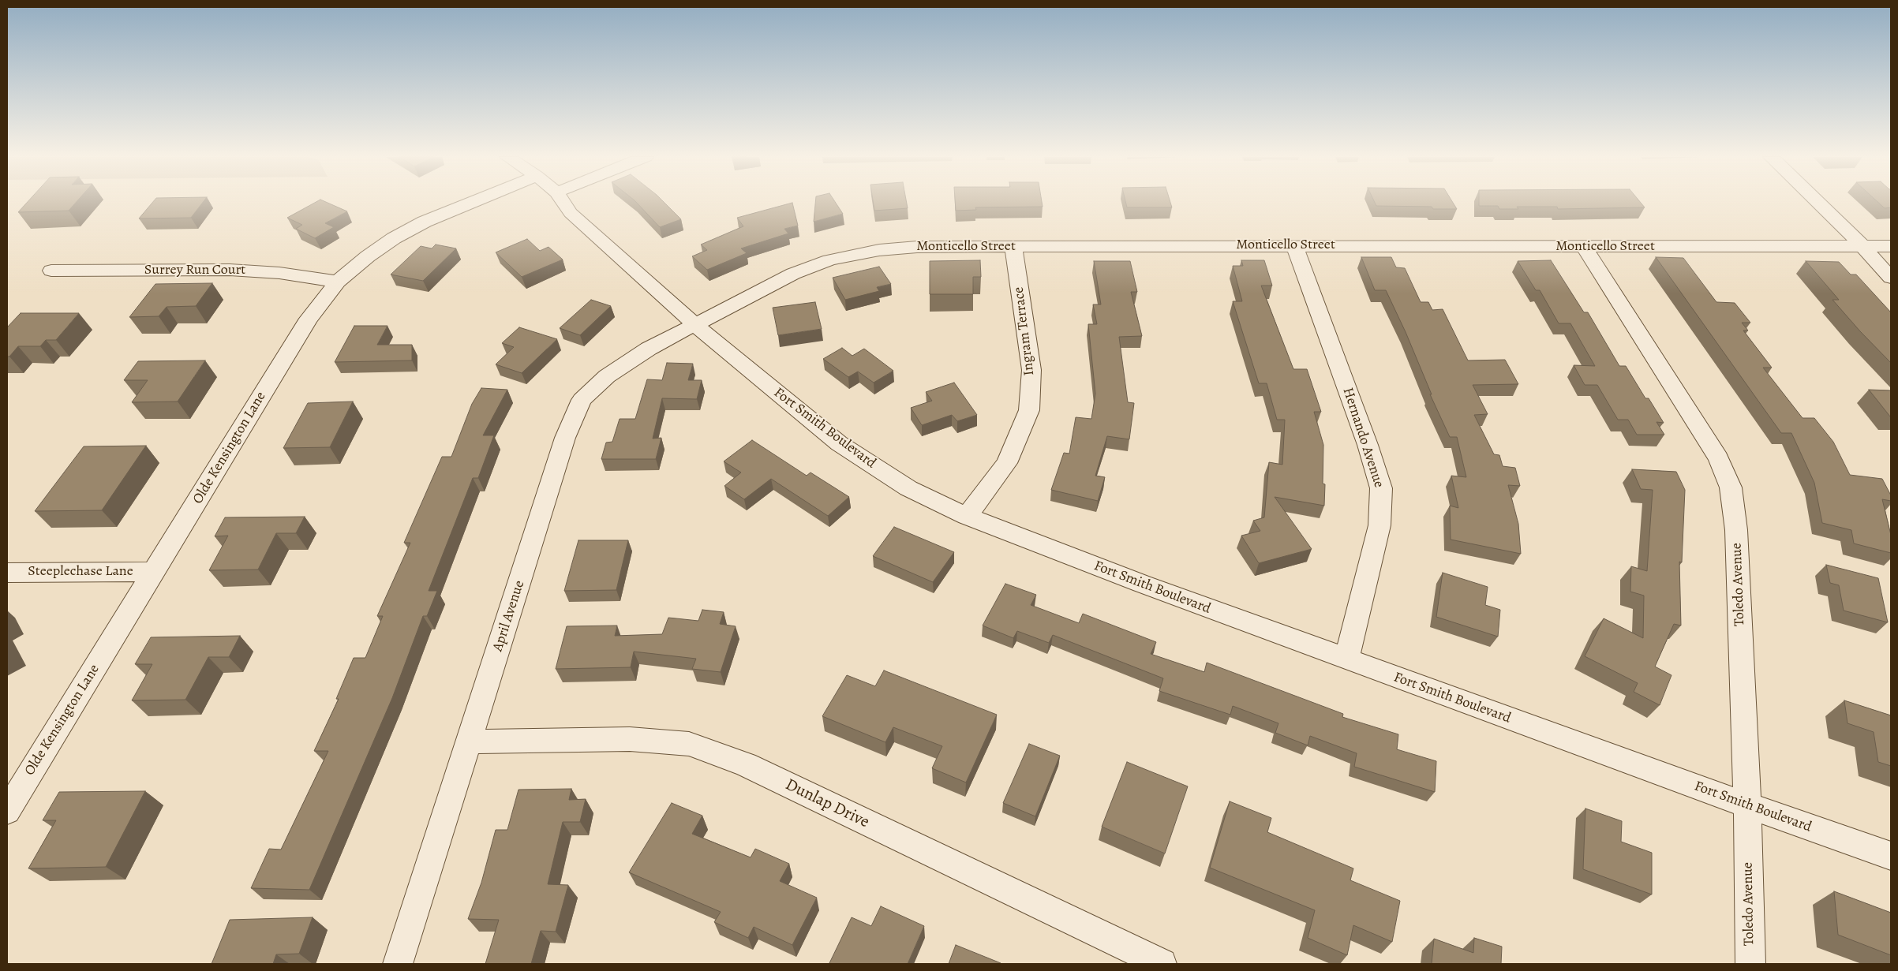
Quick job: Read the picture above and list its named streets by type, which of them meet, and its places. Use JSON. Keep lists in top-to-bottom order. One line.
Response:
{"streets":{"street":["Monticello Street","Surrey Run Court","Ingram Terrace","Fort Smith Boulevard","Hernando Avenue","Olde Kensington Lane","Steeplechase Lane","Toledo Avenue","April Avenue","Dunlap Drive"]},"crossings":[["Monticello Street","Ingram Terrace"],["Monticello Street","Fort Smith Boulevard"],["Monticello Street","Hernando Avenue"],["Monticello Street","Toledo Avenue"],["Monticello Street","April Avenue"],["Surrey Run Court","Olde Kensington Lane"],["Ingram Terrace","Fort Smith Boulevard"],["Fort Smith Boulevard","Hernando Avenue"],["Fort Smith Boulevard","Toledo Avenue"],["Fort Smith Boulevard","April Avenue"],["Olde Kensington Lane","Steeplechase Lane"],["April Avenue","Dunlap Drive"]]}
